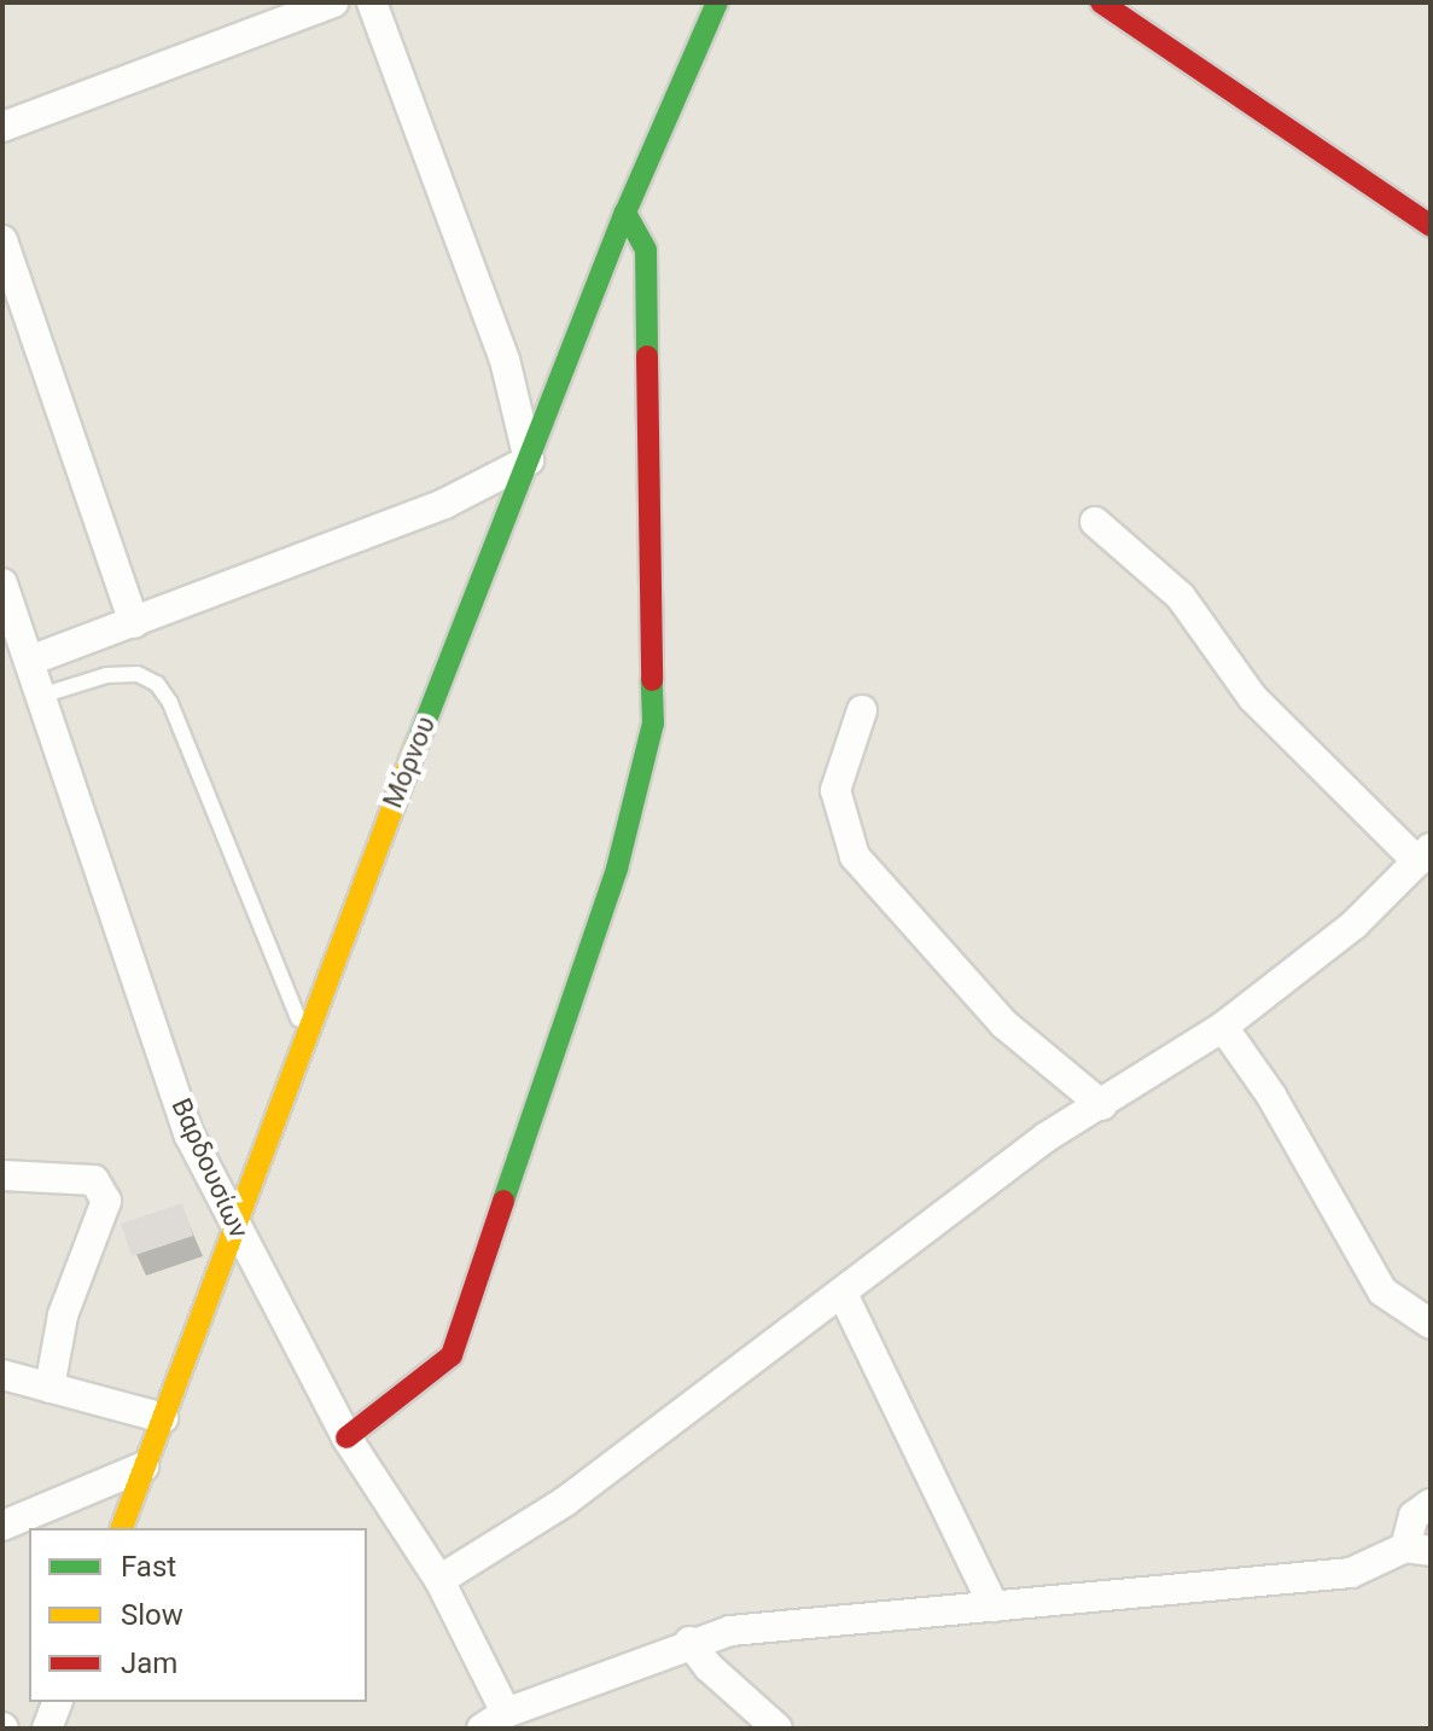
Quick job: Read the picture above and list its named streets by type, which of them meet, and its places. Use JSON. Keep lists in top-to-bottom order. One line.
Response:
{"streets":{"street":["Μόρνου","Βαρδουσίων"]},"crossings":[["Μόρνου","Βαρδουσίων"]],"legend":["Fast","Slow","Jam"]}
